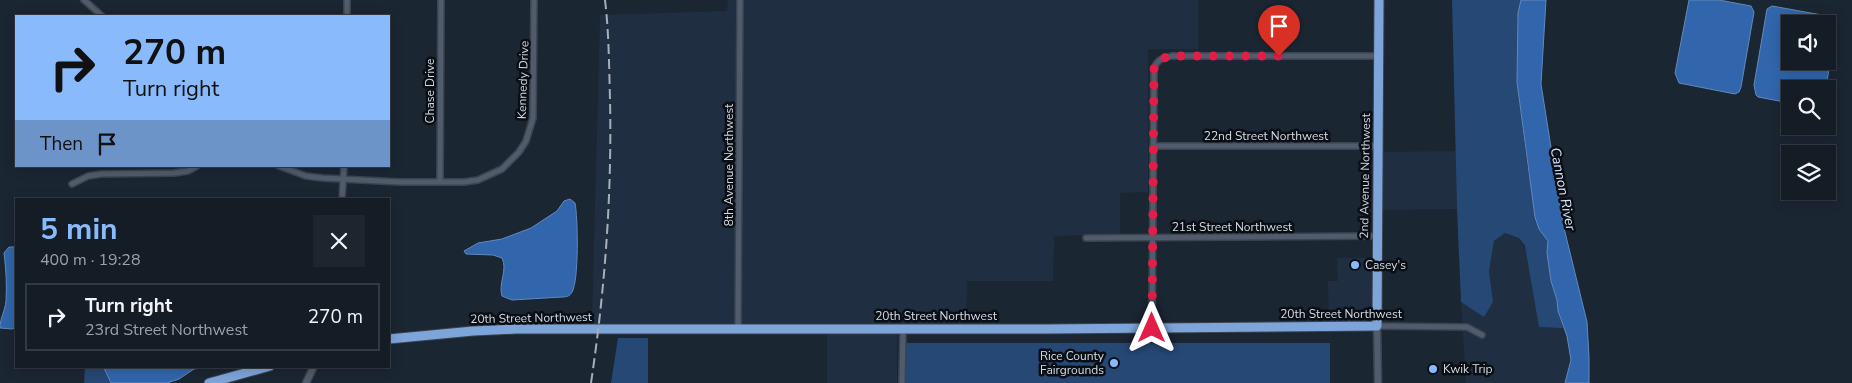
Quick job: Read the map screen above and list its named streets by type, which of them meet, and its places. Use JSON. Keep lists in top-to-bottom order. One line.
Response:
{"streets":{"highway":["2nd Avenue Northwest","20th Street Northwest"],"street":["Kennedy Drive","Chase Drive","22nd Street Northwest","8th Avenue Northwest","21st Street Northwest"]},"crossings":[["Kennedy Drive","Chase Drive"],["22nd Street Northwest","2nd Avenue Northwest"],["8th Avenue Northwest","20th Street Northwest"],["2nd Avenue Northwest","21st Street Northwest"],["2nd Avenue Northwest","20th Street Northwest"]],"water":["Cannon River"],"places":["Casey's","Rice County Fairgrounds","Kwik Trip"],"page":{"turn":["270 m","Turn right"],"then":"Then","heading":["5 min","400 m · 19:28"],"list":[{"name":"Turn right","note":"23rd Street Northwest","value":"270 m"}]}}
